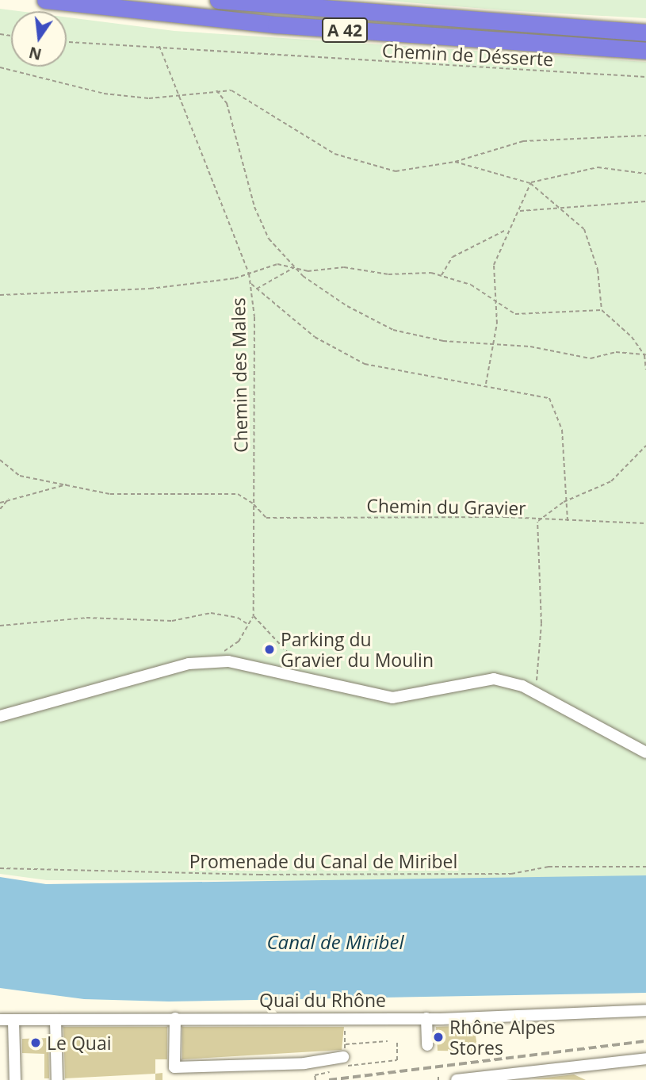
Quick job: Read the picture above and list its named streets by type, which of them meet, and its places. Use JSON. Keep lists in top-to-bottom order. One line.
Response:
{"streets":{"highway":["A 42"],"street":["Quai du Rhône"],"path":["Chemin de Désserte","Chemin des Males","Chemin du Gravier","Promenade du Canal de Miribel"]},"crossings":[["Chemin de Désserte","Chemin des Males"],["Chemin des Males","Chemin du Gravier"]],"water":["Canal de Miribel"],"places":["Parking du Gravier du Moulin","Rhône Alpes Stores","Le Quai"],"north":"bottom"}
